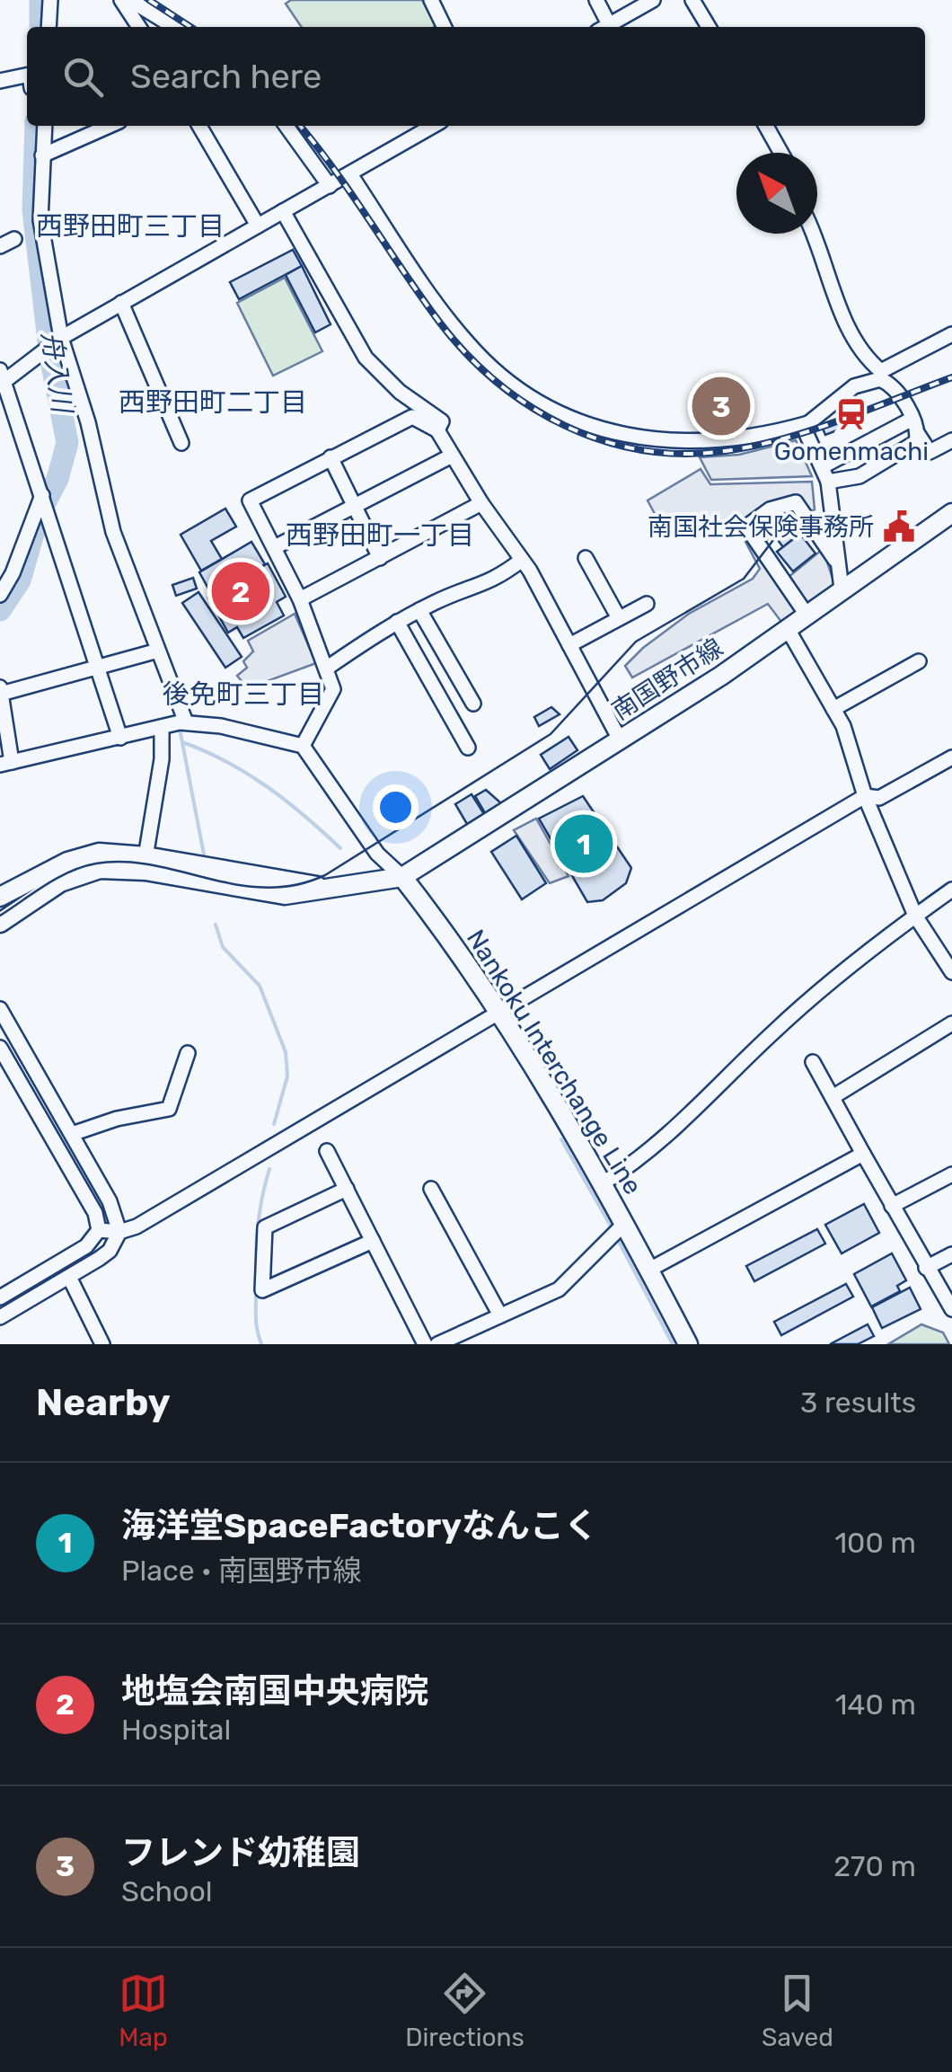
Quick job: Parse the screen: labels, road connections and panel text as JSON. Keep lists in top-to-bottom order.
{
  "streets": {
    "main road": ["南国野市線", "Nankoku Interchange Line"]
  },
  "crossings": [
    ["南国野市線", "Nankoku Interchange Line"]
  ],
  "districts": [
    "西野田町三丁目",
    "西野田町二丁目",
    "西野田町一丁目",
    "後免町三丁目"
  ],
  "water": ["舟入川"],
  "places": {
    "station": ["Gomenmachi"],
    "public building": ["南国社会保険事務所"]
  },
  "north": "top left",
  "page": {
    "search": "Search here",
    "pins": ["3", "2", "1"],
    "heading": ["Nearby", "3 results"],
    "list": [
      {
        "mark": "1",
        "name": "海洋堂SpaceFactoryなんこく",
        "note": "Place · 南国野市線",
        "value": "100 m"
      },
      {
        "mark": "2",
        "name": "地塩会南国中央病院",
        "note": "Hospital",
        "value": "140 m"
      },
      {
        "mark": "3",
        "name": "フレンド幼稚園",
        "note": "School",
        "value": "270 m"
      }
    ],
    "nav": ["Map", "Directions", "Saved"]
  }
}
